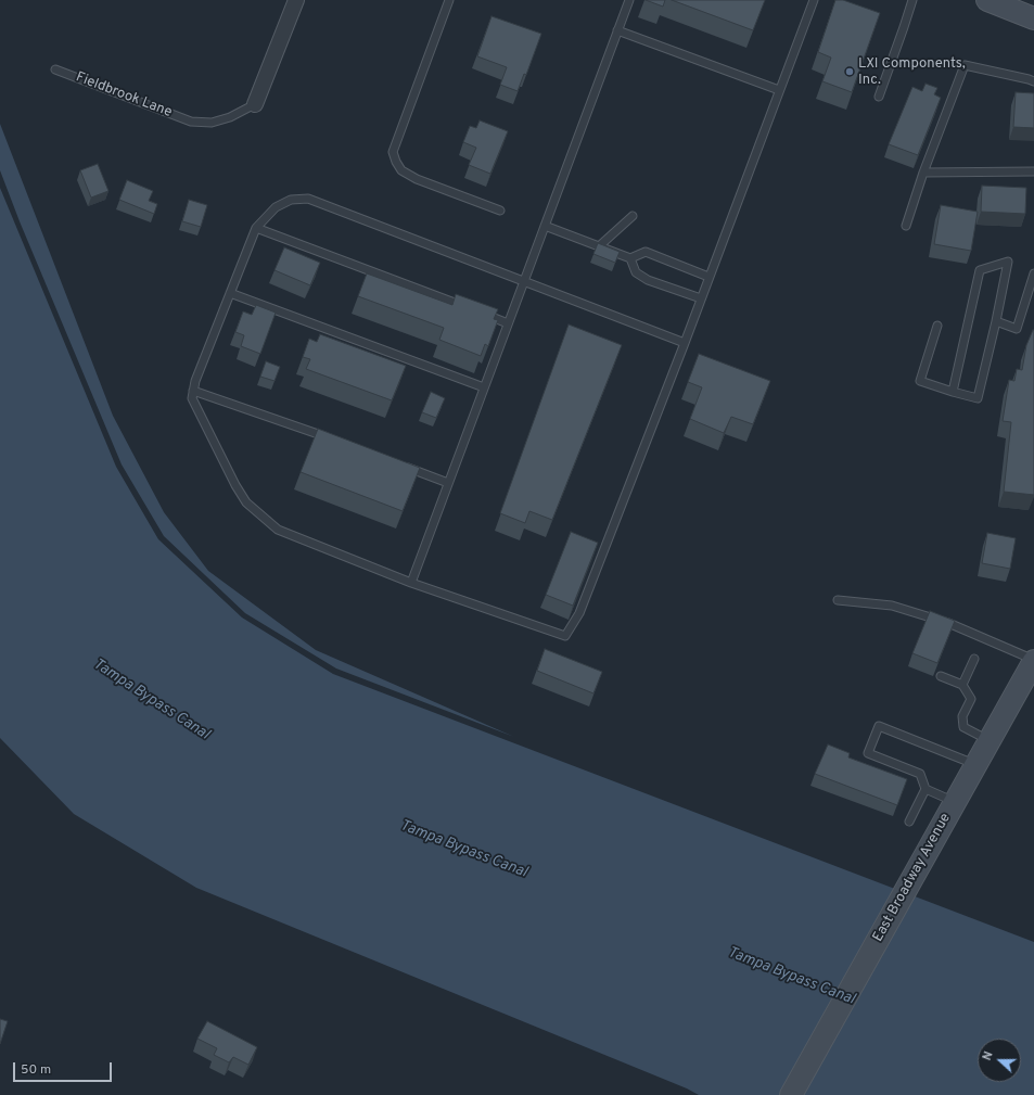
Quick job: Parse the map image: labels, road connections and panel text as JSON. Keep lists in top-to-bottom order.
{
  "streets": {
    "main road": ["East Broadway Avenue"],
    "lane": ["Fieldbrook Lane"]
  },
  "water": ["Tampa Bypass Canal"],
  "places": ["LXI Components, Inc."],
  "scale_bar": "50 m",
  "north": "left"
}
